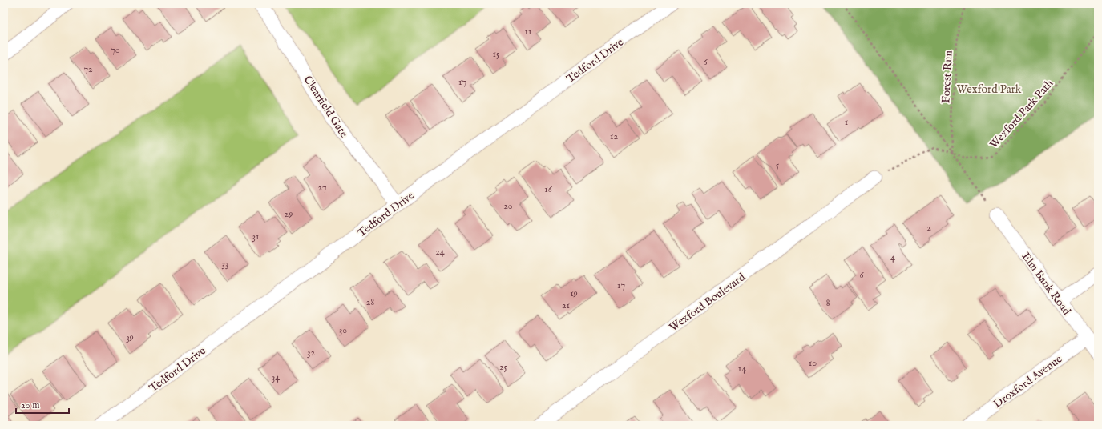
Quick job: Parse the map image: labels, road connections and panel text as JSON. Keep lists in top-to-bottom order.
{
  "streets": {
    "street": [
      "Tedford Drive",
      "Clearfield Gate",
      "Elm Bank Road",
      "Wexford Boulevard",
      "Droxford Avenue"
    ],
    "path": ["Forest Run", "Wexford Park Path"]
  },
  "crossings": [
    ["Tedford Drive", "Clearfield Gate"],
    ["Forest Run", "Wexford Park Path"],
    ["Wexford Park Path", "Wexford Boulevard"],
    ["Elm Bank Road", "Droxford Avenue"]
  ],
  "parks": ["Wexford Park"],
  "house_numbers": [
    "11",
    "70",
    "15",
    "6",
    "72",
    "17",
    "1",
    "12",
    "5",
    "27",
    "16",
    "20",
    "29",
    "2",
    "31",
    "24",
    "4",
    "33",
    "6",
    "17",
    "19",
    "28",
    "8",
    "21",
    "30",
    "39",
    "32",
    "10",
    "25",
    "14",
    "34"
  ],
  "scale_bar": "20 m"
}
